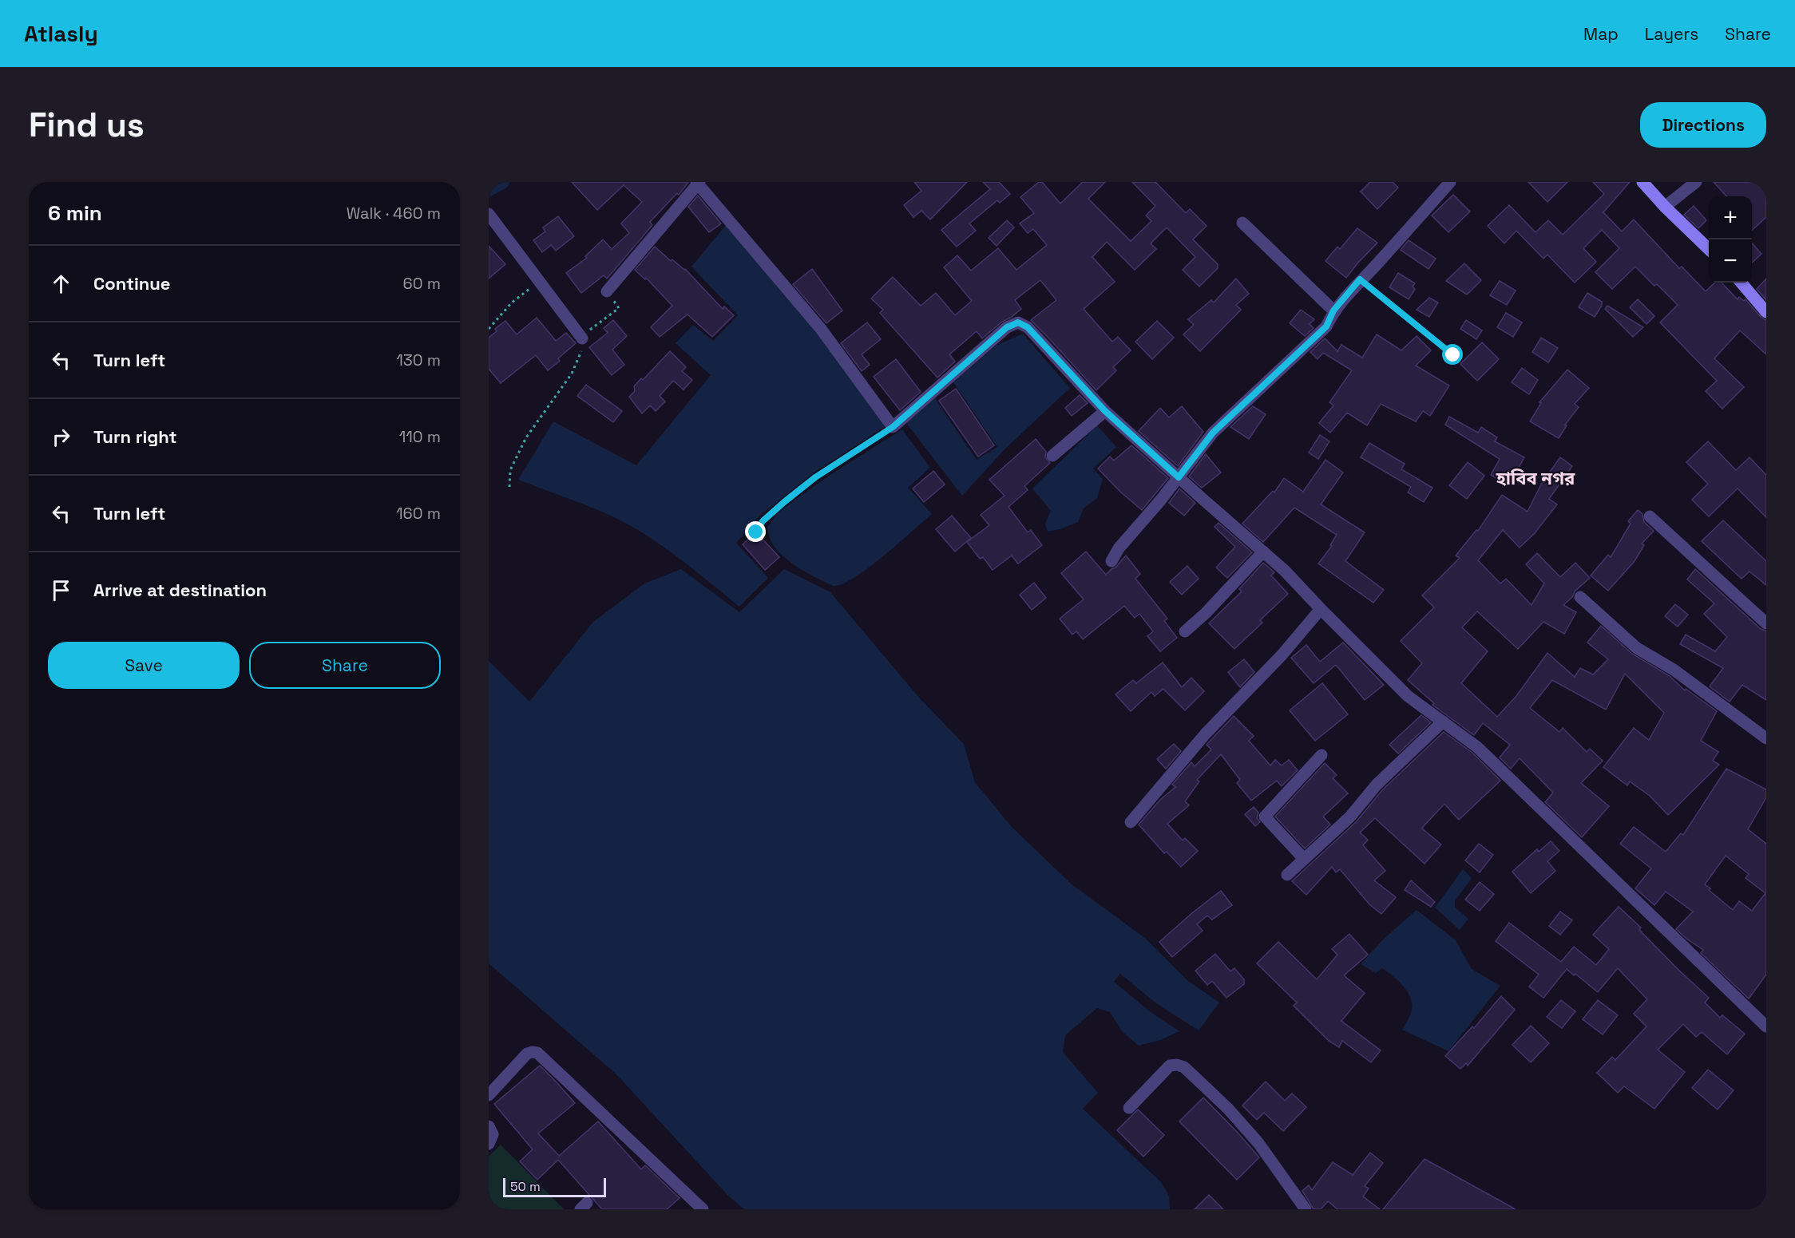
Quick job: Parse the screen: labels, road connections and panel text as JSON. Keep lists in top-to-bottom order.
{
  "districts": ["হাবিব নগর"],
  "scale_bar": "50 m",
  "page": {
    "header": "Atlasly",
    "nav": ["Map", "Layers", "Share"],
    "buttons": [
      "Directions",
      ["Save", "Share"]
    ],
    "title": "Find us",
    "heading": ["6 min", "Walk · 460 m"],
    "map_buttons": ["+", "−"],
    "list": [
      ["Continue", "60 m"],
      ["Turn left", "130 m"],
      ["Turn right", "110 m"],
      ["Turn left", "160 m"],
      "Arrive at destination"
    ],
    "scale": "50 m"
  }
}
